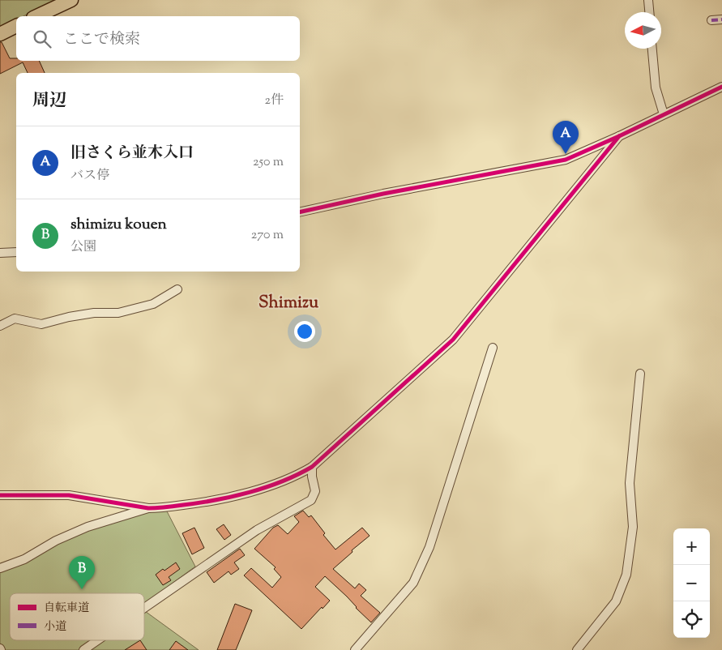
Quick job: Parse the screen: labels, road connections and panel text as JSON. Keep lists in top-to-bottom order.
{
  "districts": ["Shimizu"],
  "legend": ["自転車道", "小道"],
  "north": "left",
  "page": {
    "search": "ここで検索",
    "heading": ["周辺", "2件"],
    "pins": ["A", "B"],
    "list": [
      {
        "mark": "A",
        "name": "旧さくら並木入口",
        "note": "バス停",
        "value": "250 m"
      },
      {
        "mark": "B",
        "name": "shimizu kouen",
        "note": "公園",
        "value": "270 m"
      }
    ],
    "map_buttons": ["+", "−"]
  }
}
